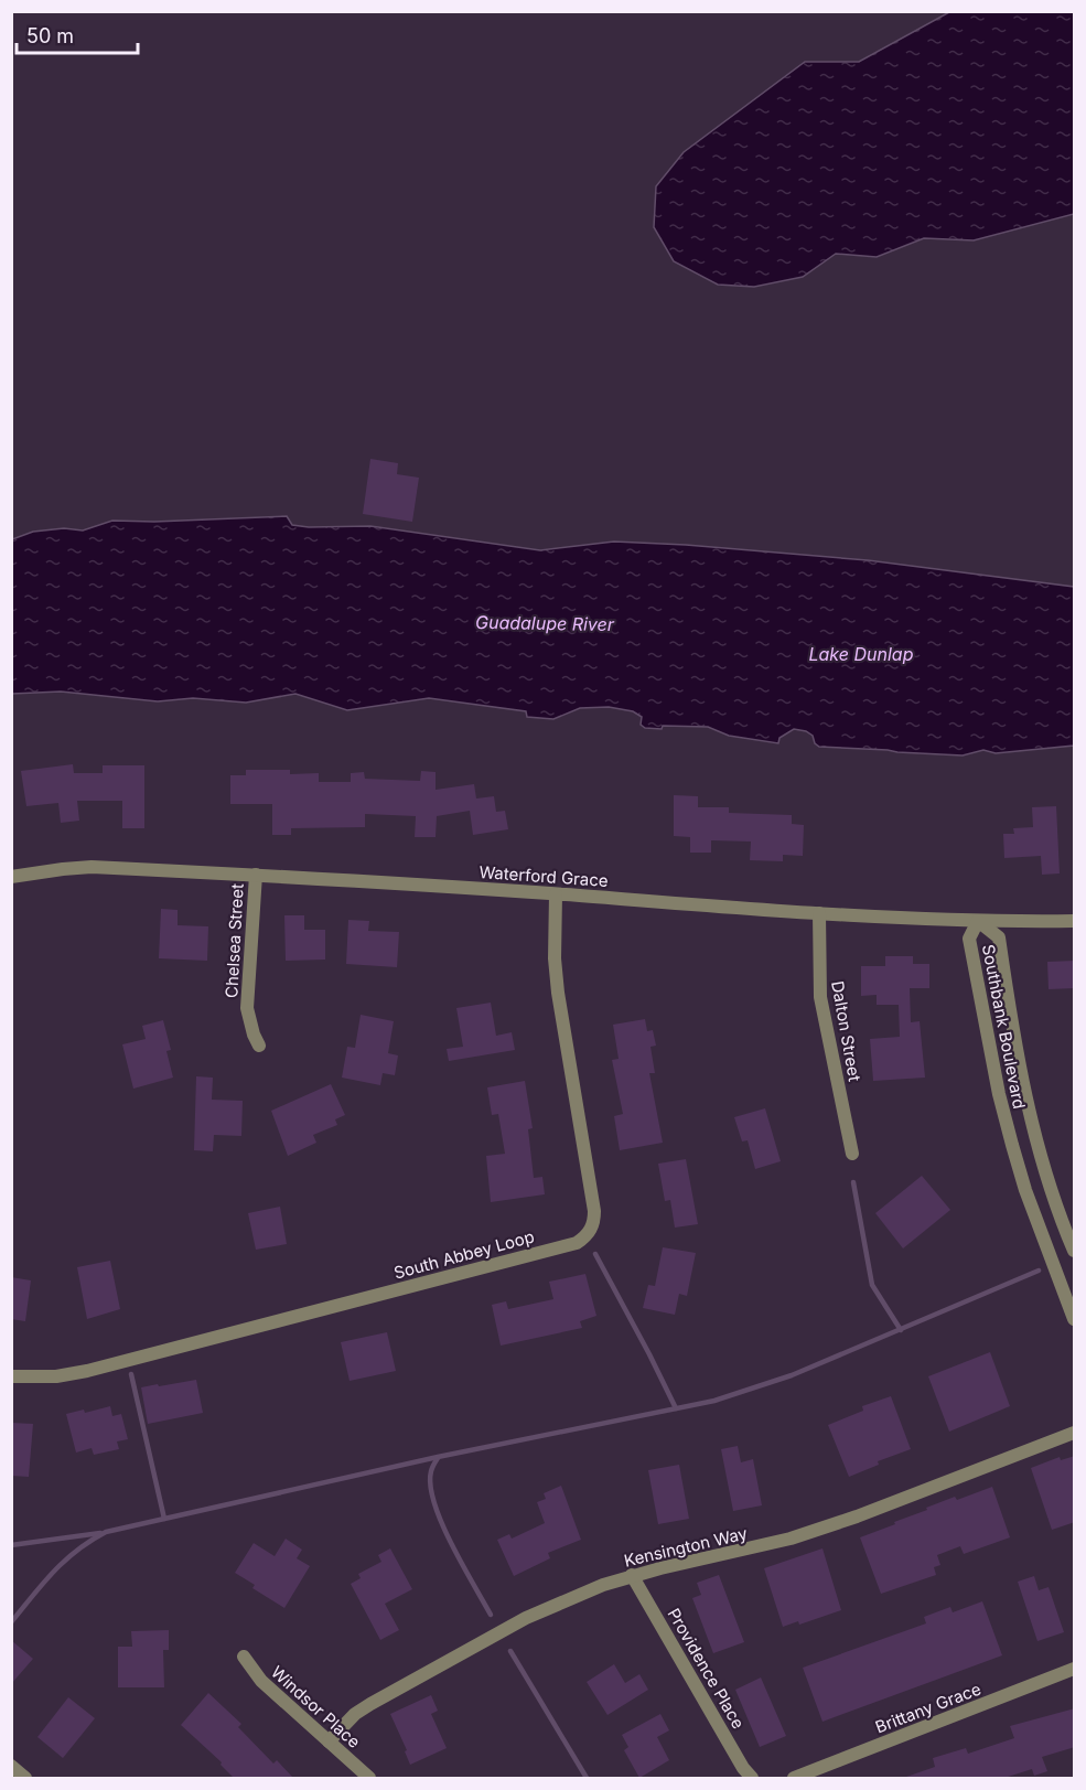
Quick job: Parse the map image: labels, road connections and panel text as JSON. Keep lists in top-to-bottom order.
{
  "streets": {
    "street": [
      "Waterford Grace",
      "Chelsea Street",
      "Southbank Boulevard",
      "Dalton Street",
      "South Abbey Loop",
      "Kensington Way",
      "Providence Place",
      "Windsor Place",
      "Brittany Grace"
    ]
  },
  "crossings": [
    ["Waterford Grace", "Chelsea Street"],
    ["Waterford Grace", "Southbank Boulevard"],
    ["Waterford Grace", "Dalton Street"],
    ["Waterford Grace", "South Abbey Loop"],
    ["Kensington Way", "Providence Place"],
    ["Kensington Way", "Windsor Place"]
  ],
  "water": ["Guadalupe River", "Lake Dunlap"],
  "scale_bar": "50 m"
}
